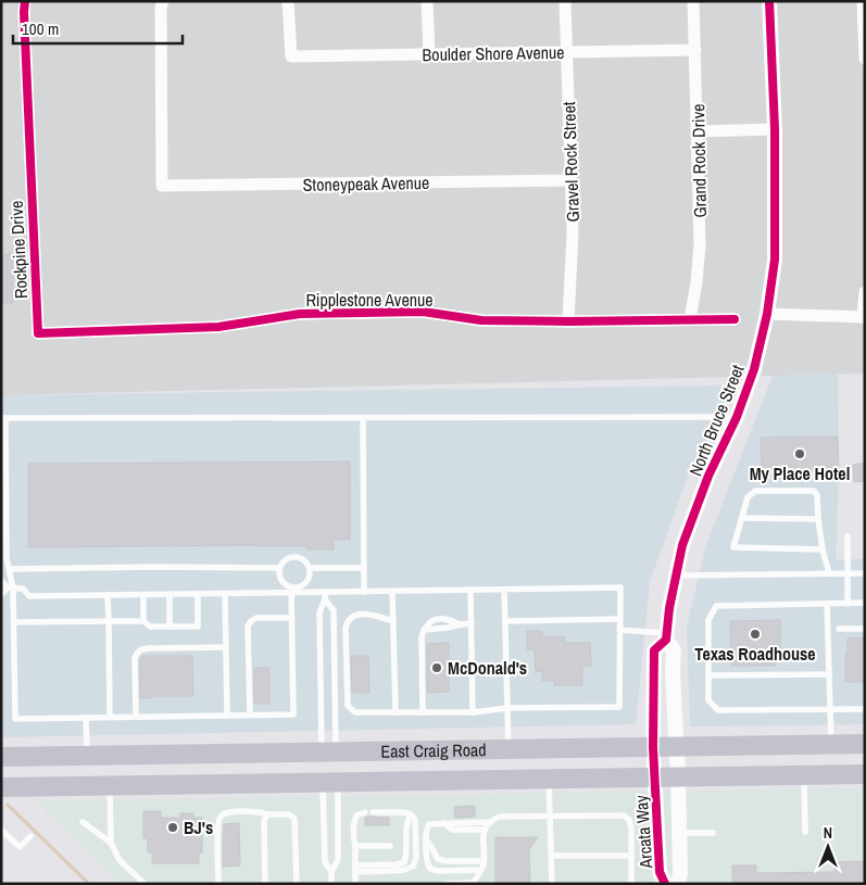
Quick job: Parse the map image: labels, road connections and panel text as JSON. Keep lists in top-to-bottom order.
{
  "streets": {
    "main road": ["East Craig Road"],
    "street": [
      "Boulder Shore Avenue",
      "Grand Rock Drive",
      "Gravel Rock Street",
      "Stoneypeak Avenue",
      "Rockpine Drive",
      "Ripplestone Avenue",
      "North Bruce Street",
      "Arcata Way"
    ]
  },
  "crossings": [
    ["Boulder Shore Avenue", "Grand Rock Drive"],
    ["Boulder Shore Avenue", "Gravel Rock Street"],
    ["Grand Rock Drive", "Ripplestone Avenue"],
    ["Gravel Rock Street", "Stoneypeak Avenue"],
    ["Gravel Rock Street", "Ripplestone Avenue"],
    ["Rockpine Drive", "Ripplestone Avenue"],
    ["North Bruce Street", "East Craig Road"],
    ["North Bruce Street", "Arcata Way"],
    ["East Craig Road", "Arcata Way"]
  ],
  "places": [
    "My Place Hotel",
    "Texas Roadhouse",
    "McDonald's",
    "BJ's"
  ],
  "scale_bar": "100 m",
  "north": "top"
}
